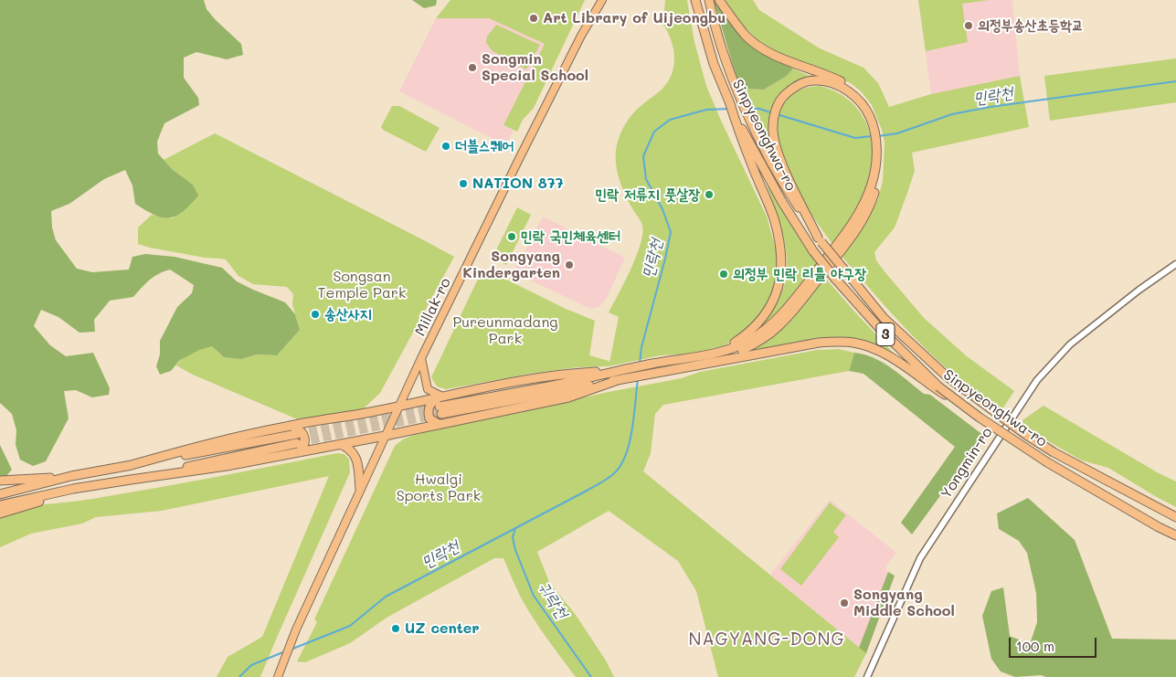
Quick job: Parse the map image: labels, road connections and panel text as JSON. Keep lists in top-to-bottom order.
{
  "streets": {
    "highway": ["Sinpyeonghwa-ro", "3"],
    "main road": ["Millak-ro"],
    "street": ["Yongmin-ro"]
  },
  "districts": ["NAGYANG-DONG"],
  "water": ["민락천", "귀락천"],
  "parks": ["Songsan Temple Park", "Pureunmadang Park", "Hwalgi Sports Park"],
  "places": [
    "Art Library of Uijeongbu",
    "의정부송산초등학교",
    "Songmin Special School",
    "더블스퀘어",
    "NATION 877",
    "민락 저류지 풋살장",
    "민락 국민체육센터",
    "Songyang Kindergarten",
    "의정부 민락 리틀 야구장",
    "송산사지",
    "Songyang Middle School",
    "UZ center"
  ],
  "scale_bar": "100 m"
}
